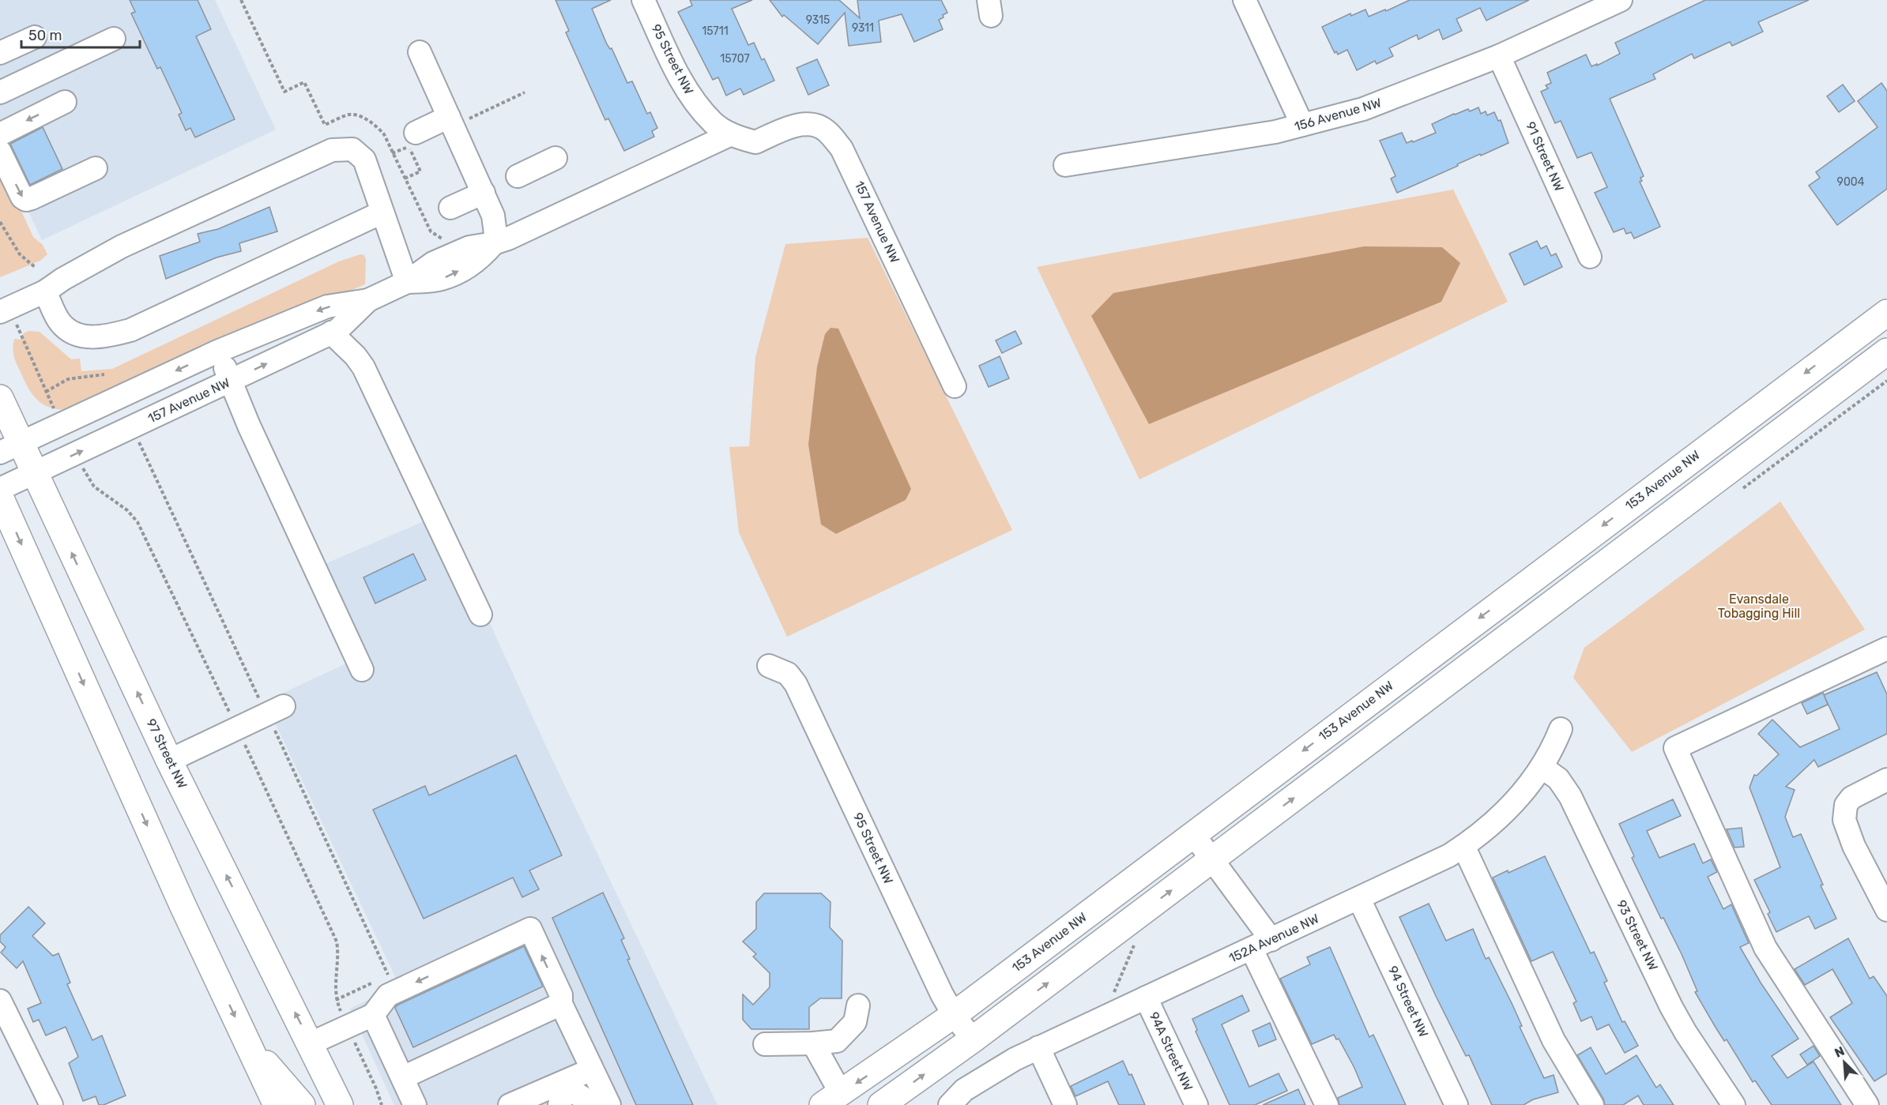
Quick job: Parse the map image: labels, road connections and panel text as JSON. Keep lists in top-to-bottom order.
{
  "streets": {
    "main road": ["153 Avenue NW", "97 Street NW"],
    "street": [
      "95 Street NW",
      "156 Avenue NW",
      "91 Street NW",
      "157 Avenue NW",
      "93 Street NW",
      "152A Avenue NW",
      "94 Street NW",
      "94A Street NW"
    ]
  },
  "crossings": [
    ["95 Street NW", "157 Avenue NW"],
    ["95 Street NW", "153 Avenue NW"],
    ["156 Avenue NW", "91 Street NW"],
    ["157 Avenue NW", "97 Street NW"],
    ["93 Street NW", "152A Avenue NW"],
    ["152A Avenue NW", "94 Street NW"],
    ["152A Avenue NW", "94A Street NW"]
  ],
  "parks": ["Evansdale Tobagging Hill"],
  "house_numbers": [
    "9315",
    "9311",
    "15711",
    "15707",
    "9004"
  ],
  "scale_bar": "50 m",
  "north": "top left"
}
